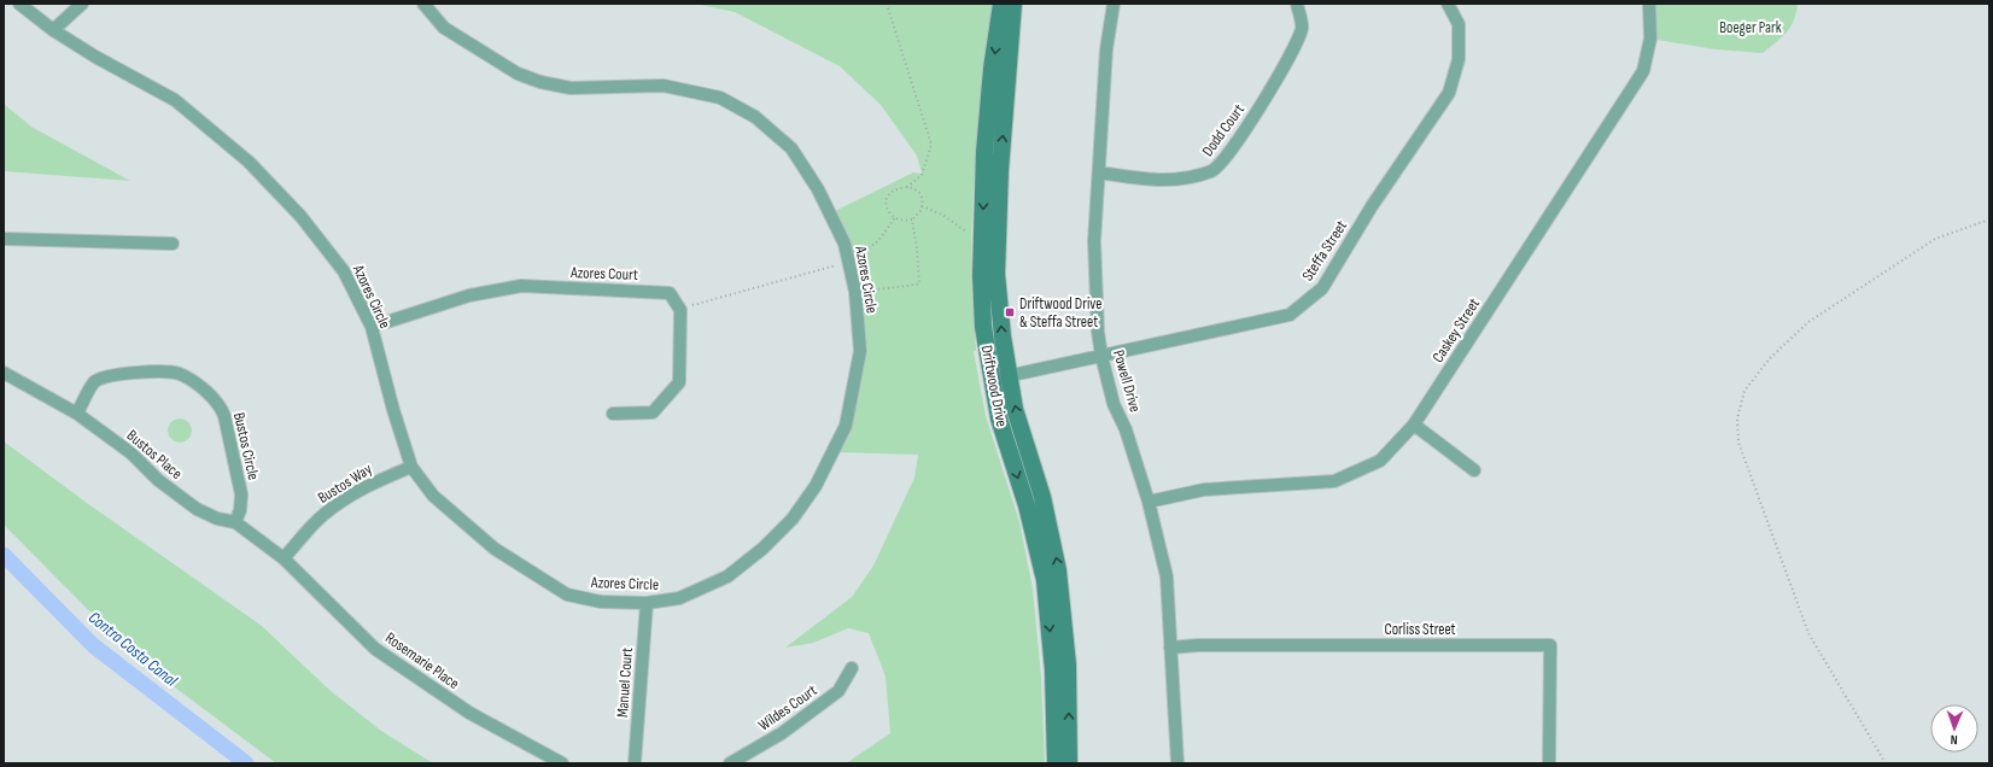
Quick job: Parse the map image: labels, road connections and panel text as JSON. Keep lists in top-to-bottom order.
{
  "streets": {
    "street": [
      "Dodd Court",
      "Steffa Street",
      "Azores Court",
      "Azores Circle",
      "Caskey Street",
      "Powell Drive",
      "Driftwood Drive",
      "Bustos Circle",
      "Bustos Place",
      "Bustos Way",
      "Corliss Street",
      "Rosemarie Place",
      "Manuel Court",
      "Wildes Court"
    ]
  },
  "crossings": [
    ["Dodd Court", "Powell Drive"],
    ["Steffa Street", "Powell Drive"],
    ["Steffa Street", "Driftwood Drive"],
    ["Azores Court", "Azores Circle"],
    ["Azores Circle", "Bustos Way"],
    ["Azores Circle", "Manuel Court"],
    ["Caskey Street", "Powell Drive"],
    ["Powell Drive", "Corliss Street"],
    ["Bustos Circle", "Bustos Place"],
    ["Bustos Place", "Bustos Way"],
    ["Bustos Place", "Rosemarie Place"],
    ["Bustos Way", "Rosemarie Place"]
  ],
  "water": ["Contra Costa Canal"],
  "parks": ["Boeger Park"],
  "places": {
    "transit": ["Driftwood Drive & Steffa Street"]
  },
  "north": "bottom"
}
